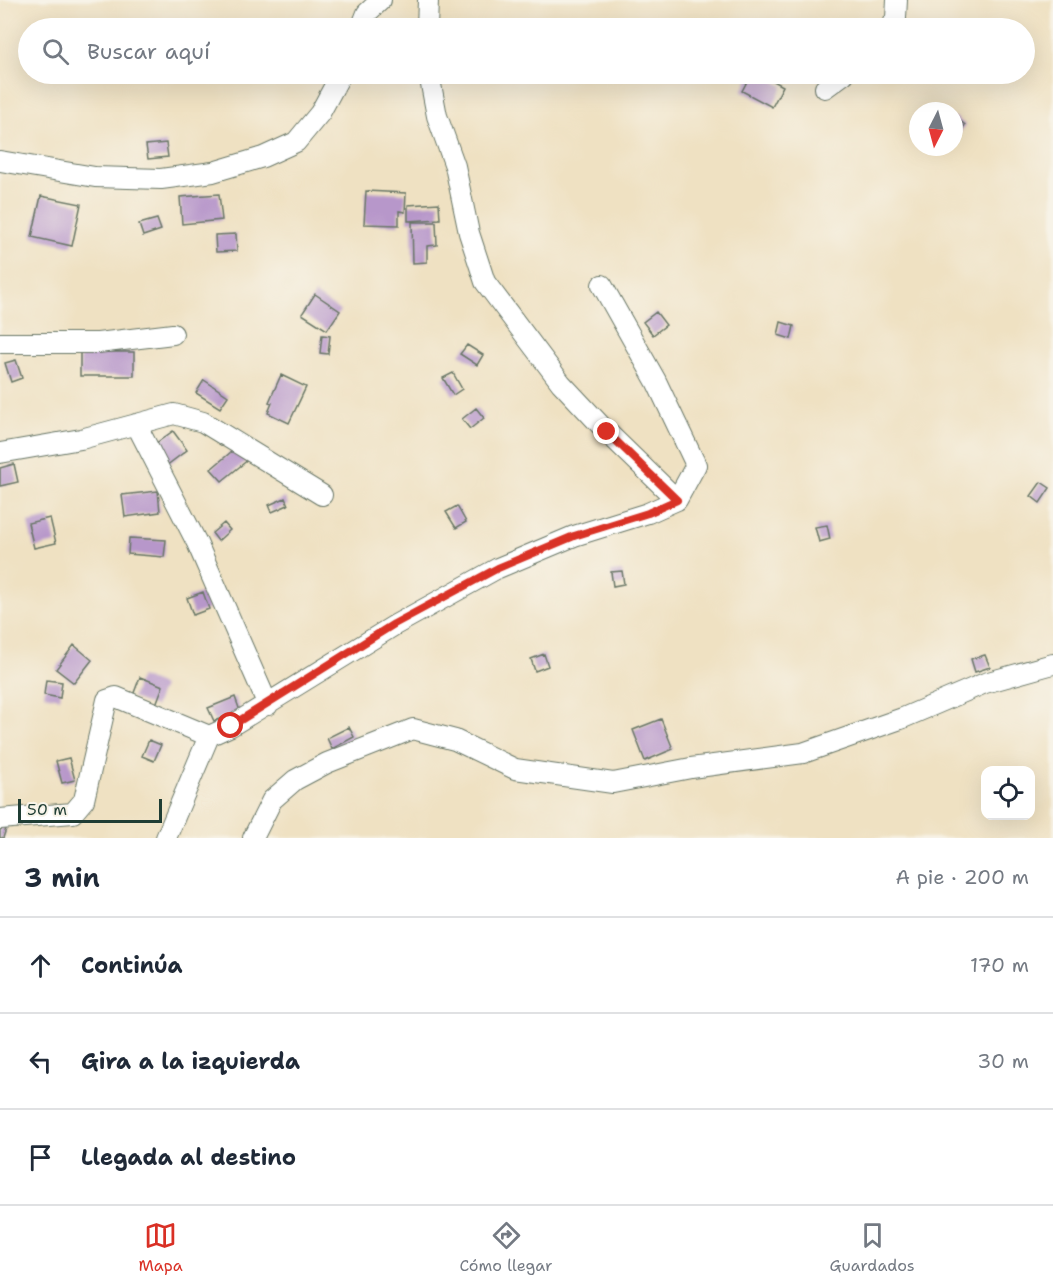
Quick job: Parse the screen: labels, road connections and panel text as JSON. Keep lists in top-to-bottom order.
{
  "scale_bar": "50 m",
  "north": "bottom",
  "page": {
    "search": "Buscar aquí",
    "scale": "50 m",
    "heading": ["3 min", "A pie · 200 m"],
    "list": [
      ["Continúa", "170 m"],
      ["Gira a la izquierda", "30 m"],
      "Llegada al destino"
    ],
    "nav": ["Mapa", "Cómo llegar", "Guardados"]
  }
}
